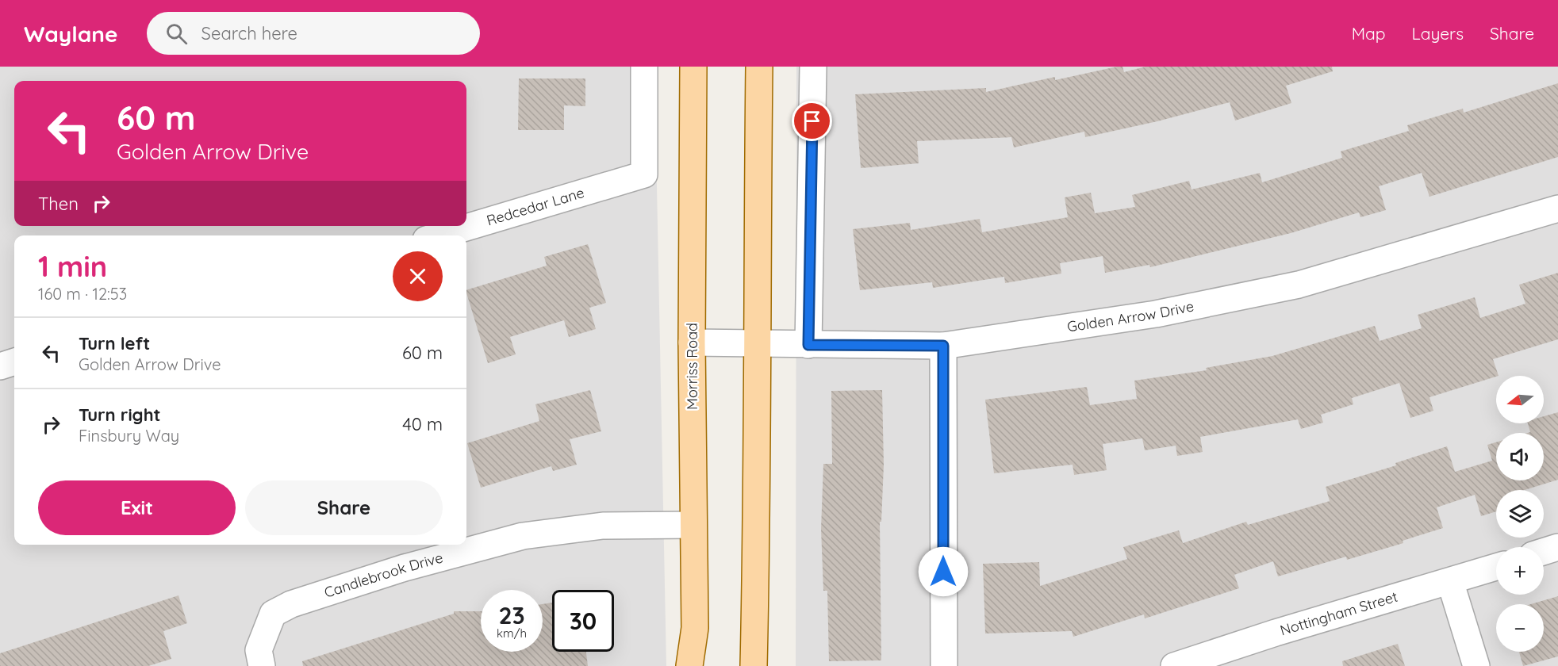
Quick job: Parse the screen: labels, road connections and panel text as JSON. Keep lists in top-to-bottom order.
{
  "streets": {
    "main road": ["Morriss Road"],
    "street": [
      "Redcedar Lane",
      "Golden Arrow Drive",
      "Candlebrook Drive",
      "Nottingham Street"
    ]
  },
  "crossings": [
    ["Golden Arrow Drive", "Morriss Road"],
    ["Morriss Road", "Candlebrook Drive"]
  ],
  "north": "left",
  "page": {
    "header": "Waylane",
    "search": "Search here",
    "nav": ["Map", "Layers", "Share"],
    "turn": ["60 m", "Golden Arrow Drive"],
    "then": "Then",
    "heading": ["1 min", "160 m · 12:53"],
    "list": [
      {
        "name": "Turn left",
        "note": "Golden Arrow Drive",
        "value": "60 m"
      },
      {
        "name": "Turn right",
        "note": "Finsbury Way",
        "value": "40 m"
      }
    ],
    "map_buttons": ["+", "−"],
    "buttons": ["Exit", "Share"],
    "speed": "23 km/h",
    "limit": "30"
  }
}
